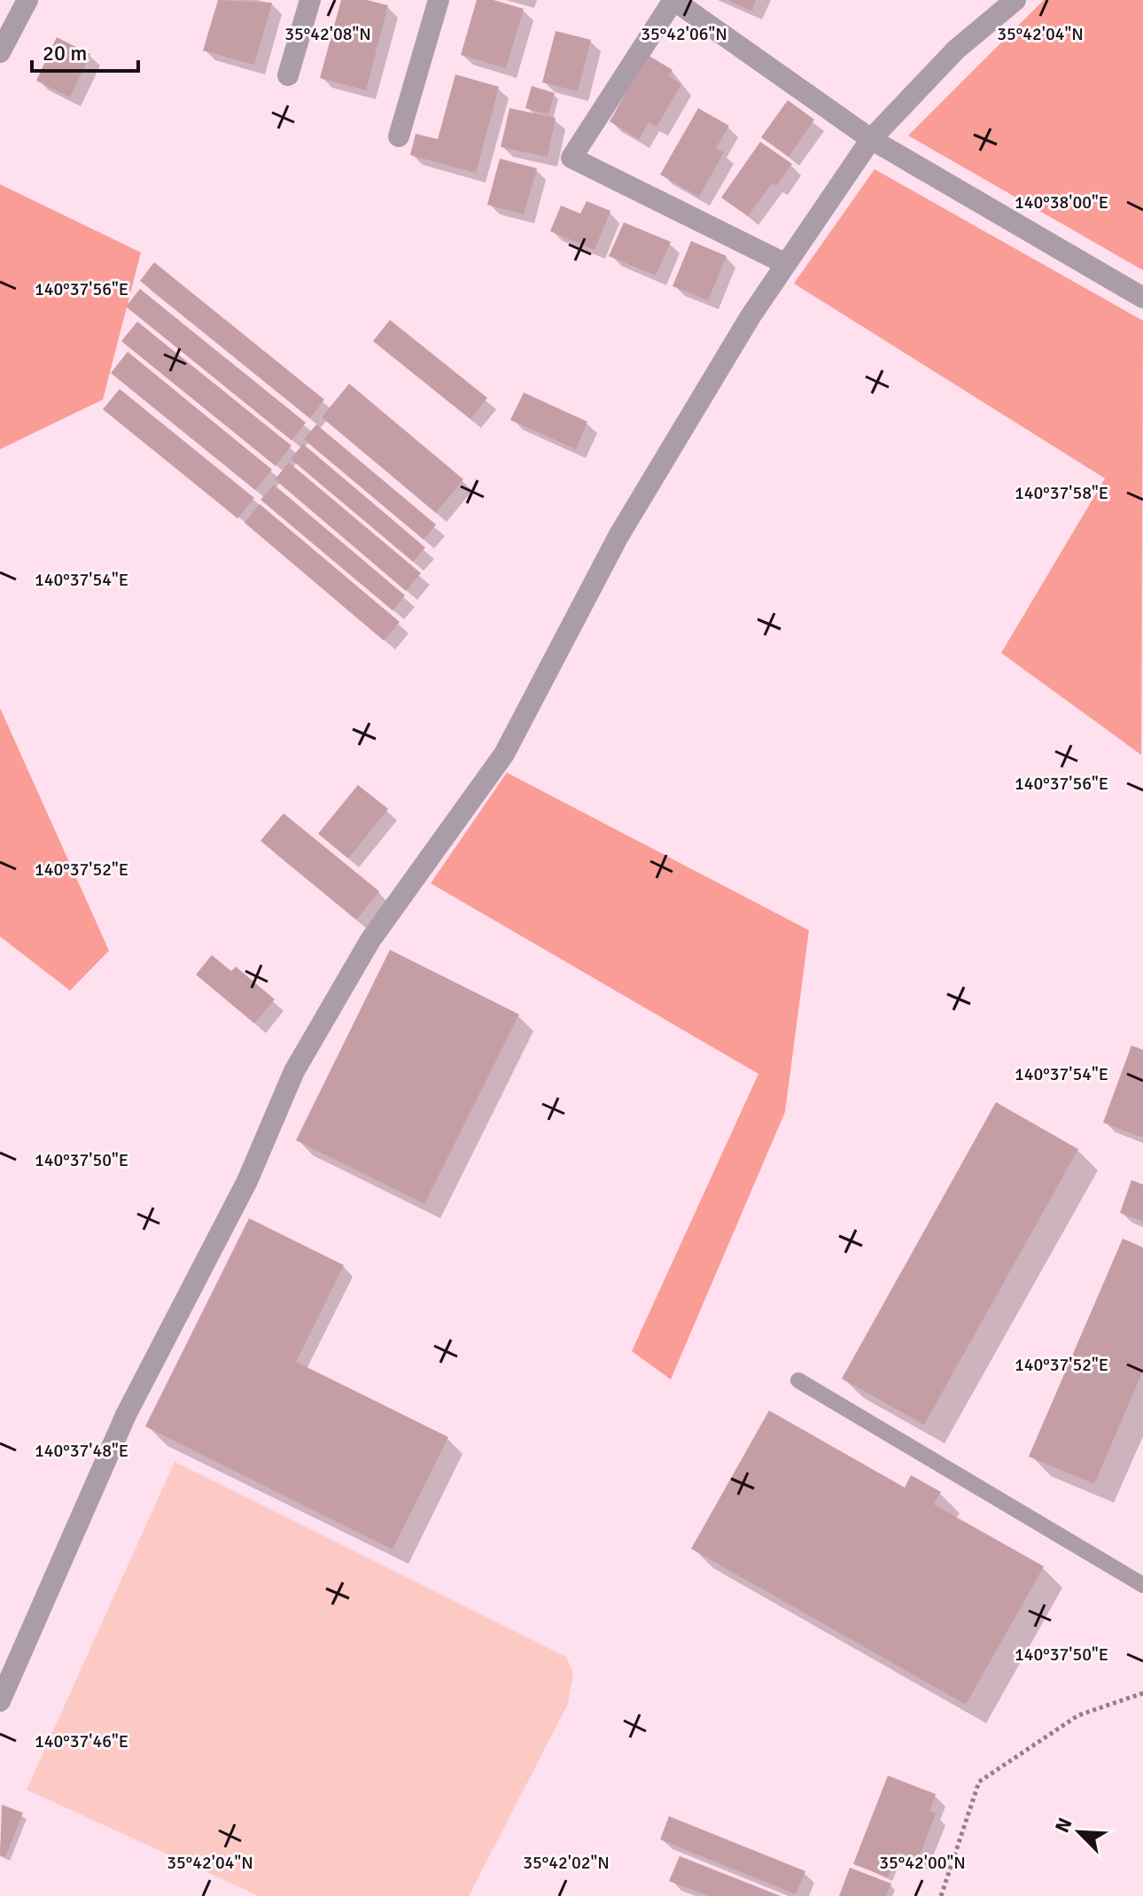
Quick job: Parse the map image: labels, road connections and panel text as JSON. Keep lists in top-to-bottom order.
{
  "scale_bar": "20 m",
  "north": "top left",
  "coordinates": [
    "35°42'08\"N",
    "35°42'04\"N",
    "35°42'06\"N",
    "140°38'00\"E",
    "140°37'56\"E",
    "140°37'58\"E",
    "140°37'54\"E",
    "140°37'52\"E",
    "140°37'50\"E",
    "140°37'48\"E",
    "140°37'46\"E",
    "35°42'02\"N",
    "35°42'00\"N"
  ]
}
